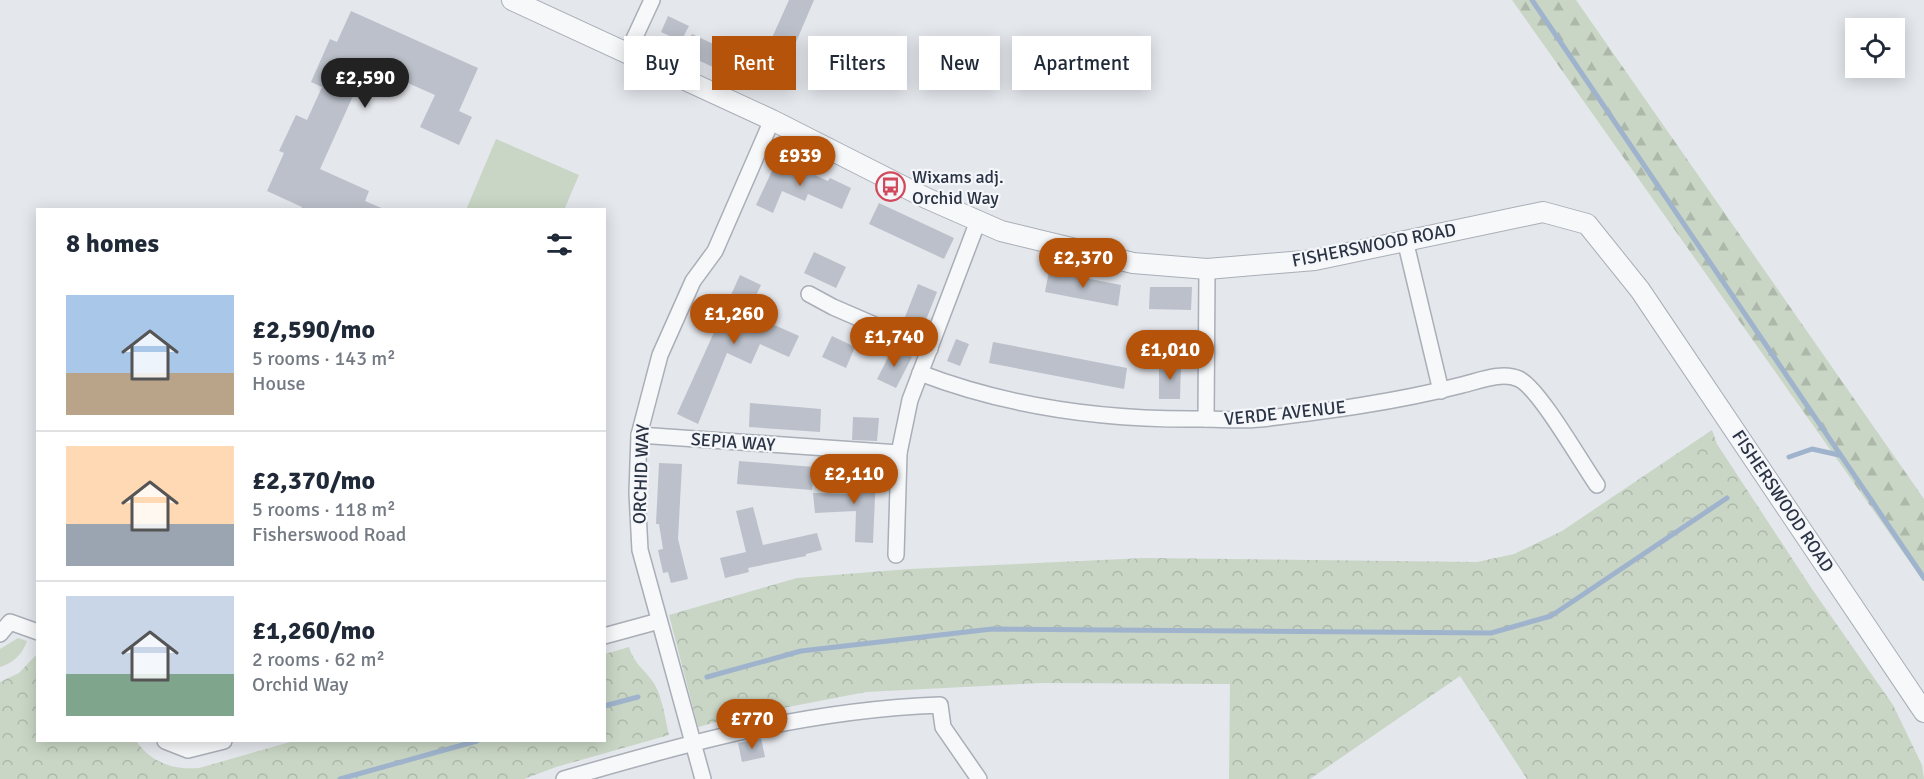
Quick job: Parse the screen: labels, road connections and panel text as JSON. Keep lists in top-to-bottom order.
{
  "streets": {
    "street": [
      "FISHERSWOOD ROAD",
      "VERDE AVENUE",
      "SEPIA WAY",
      "ORCHID WAY"
    ]
  },
  "crossings": [
    ["FISHERSWOOD ROAD", "ORCHID WAY"],
    ["SEPIA WAY", "ORCHID WAY"]
  ],
  "places": {
    "bus stop": ["Wixams adj. Orchid Way"]
  },
  "page": {
    "chip": [
      "Buy",
      "Rent",
      "Filters",
      "New",
      "Apartment"
    ],
    "price": [
      "£2,590",
      "£939",
      "£2,370",
      "£1,260",
      "£1,740",
      "£1,010",
      "£2,110",
      "£770"
    ],
    "heading": "8 homes",
    "list": [
      {
        "name": "£2,590/mo",
        "note": "5 rooms · 143 m² · House"
      },
      {
        "name": "£2,370/mo",
        "note": "5 rooms · 118 m² · Fisherswood Road"
      },
      {
        "name": "£1,260/mo",
        "note": "2 rooms · 62 m² · Orchid Way"
      }
    ]
  }
}
